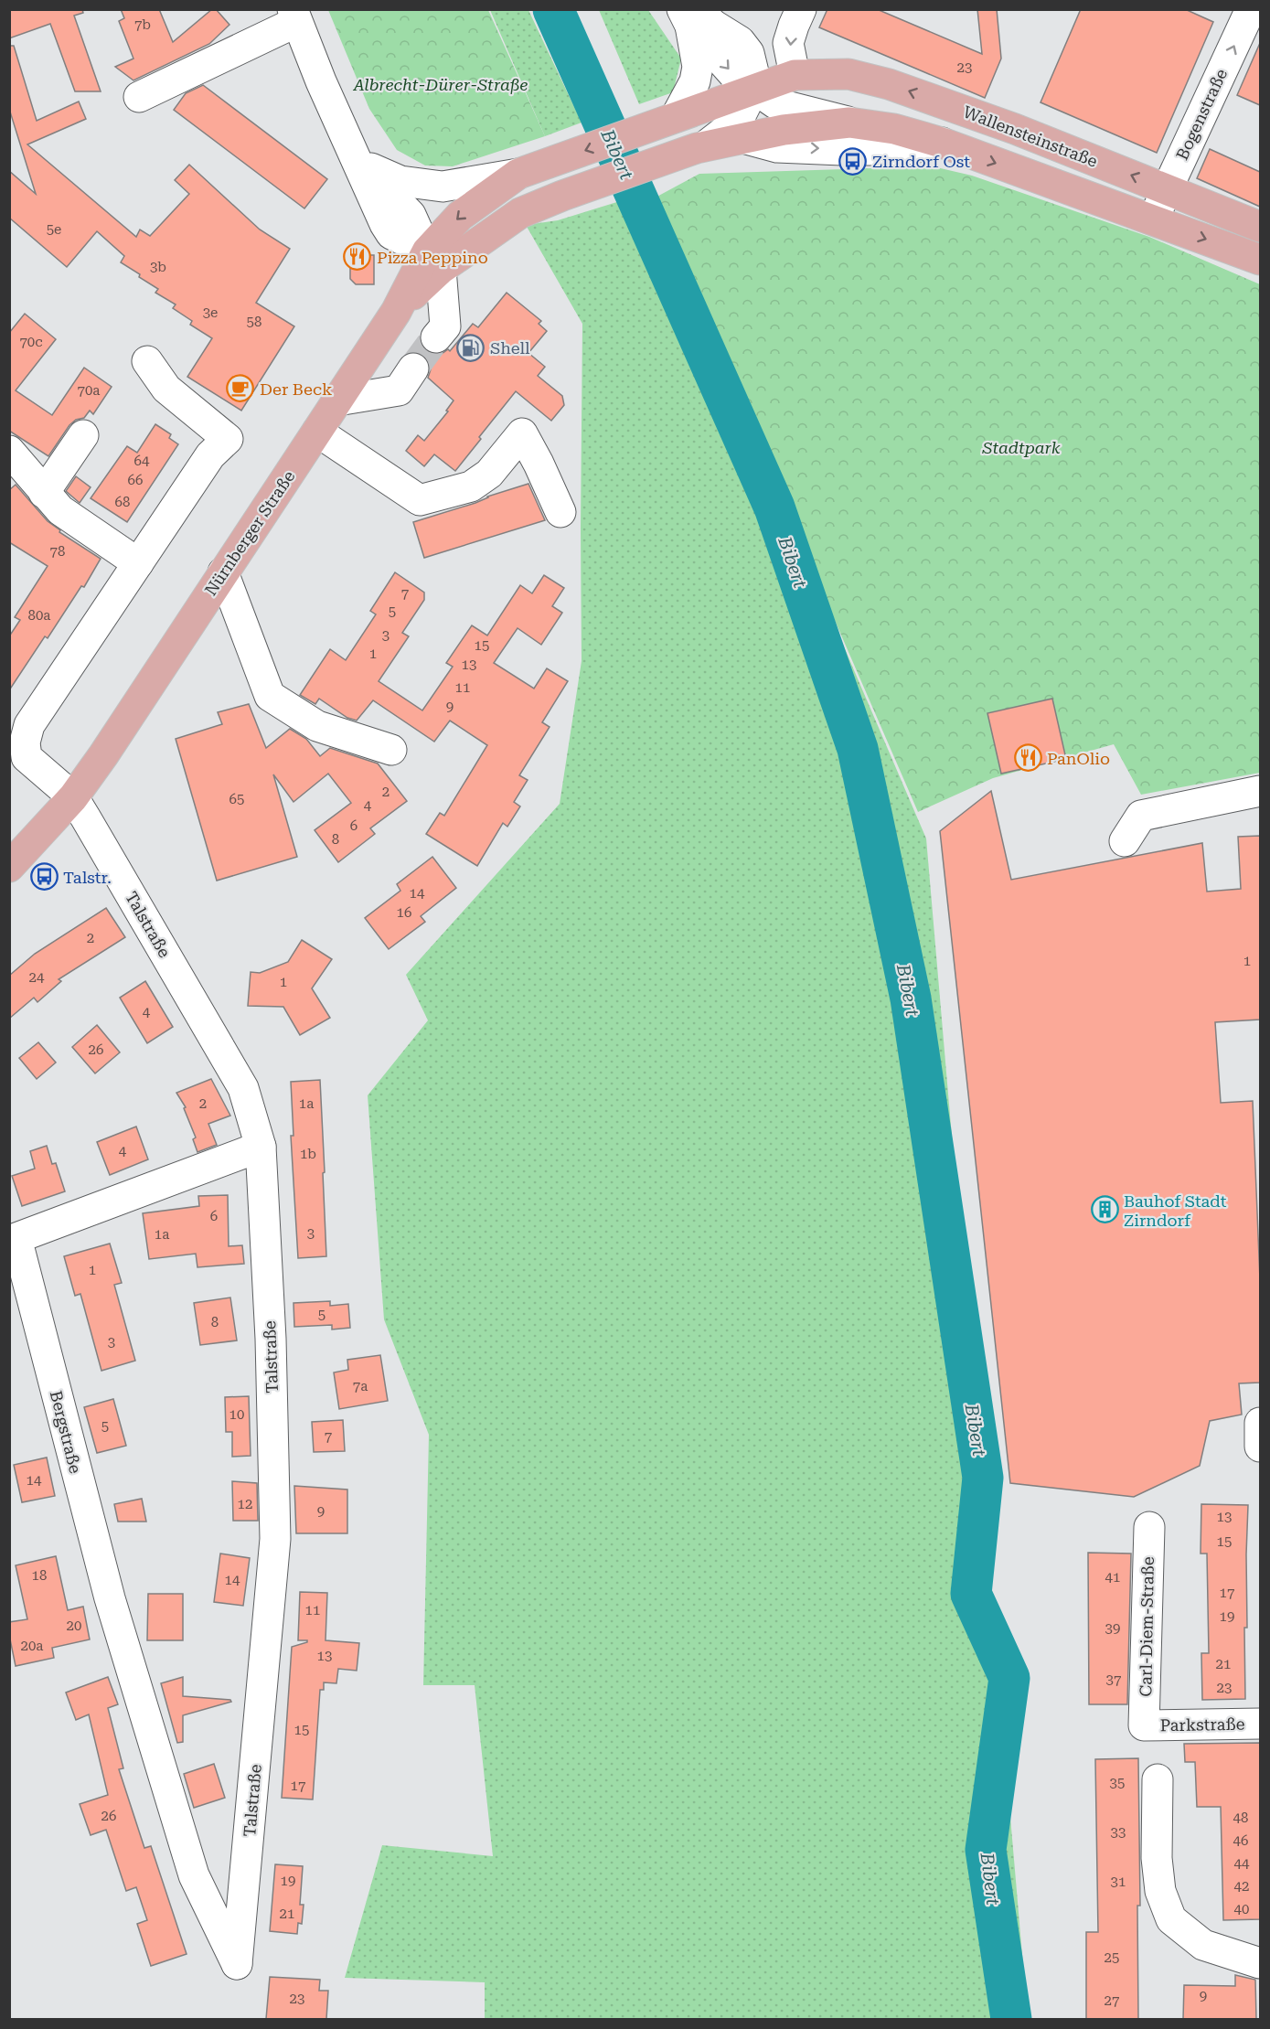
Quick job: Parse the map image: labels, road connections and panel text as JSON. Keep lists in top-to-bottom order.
{
  "streets": {
    "main road": ["Wallensteinstraße", "Nürnberger Straße"],
    "street": [
      "Bogenstraße",
      "Talstraße",
      "Bergstraße",
      "Carl-Diem-Straße",
      "Parkstraße"
    ]
  },
  "crossings": [
    ["Bogenstraße", "Wallensteinstraße"],
    ["Wallensteinstraße", "Nürnberger Straße"],
    ["Nürnberger Straße", "Talstraße"],
    ["Talstraße", "Bergstraße"],
    ["Carl-Diem-Straße", "Parkstraße"]
  ],
  "one_way": ["Bogenstraße"],
  "water": ["Bibert"],
  "parks": ["Albrecht-Dürer-Straße", "Stadtpark"],
  "places": {
    "bus stop": ["Zirndorf Ost", "Talstr."],
    "restaurant": ["Pizza Peppino", "PanOlio"],
    "fuel station": ["Shell"],
    "cafe": ["Der Beck"],
    "building": ["Bauhof Stadt Zirndorf"]
  },
  "house_numbers": [
    "7b",
    "23",
    "5e",
    "3b",
    "3e",
    "58",
    "70c",
    "70a",
    "64",
    "66",
    "68",
    "78",
    "7",
    "5",
    "80a",
    "3",
    "15",
    "1",
    "13",
    "11",
    "9",
    "2",
    "65",
    "4",
    "6",
    "8",
    "14",
    "16",
    "2",
    "1",
    "24",
    "1",
    "4",
    "26",
    "2",
    "1a",
    "4",
    "1b",
    "6",
    "3",
    "1a",
    "1",
    "5",
    "8",
    "3",
    "7a",
    "10",
    "5",
    "7",
    "14",
    "12",
    "9",
    "13",
    "15",
    "18",
    "41",
    "14",
    "17",
    "11",
    "19",
    "20",
    "39",
    "20a",
    "13",
    "21",
    "37",
    "23",
    "15",
    "35",
    "17",
    "26",
    "48",
    "33",
    "46",
    "44",
    "19",
    "31",
    "42",
    "40",
    "21",
    "25",
    "9",
    "23",
    "27"
  ]
}
